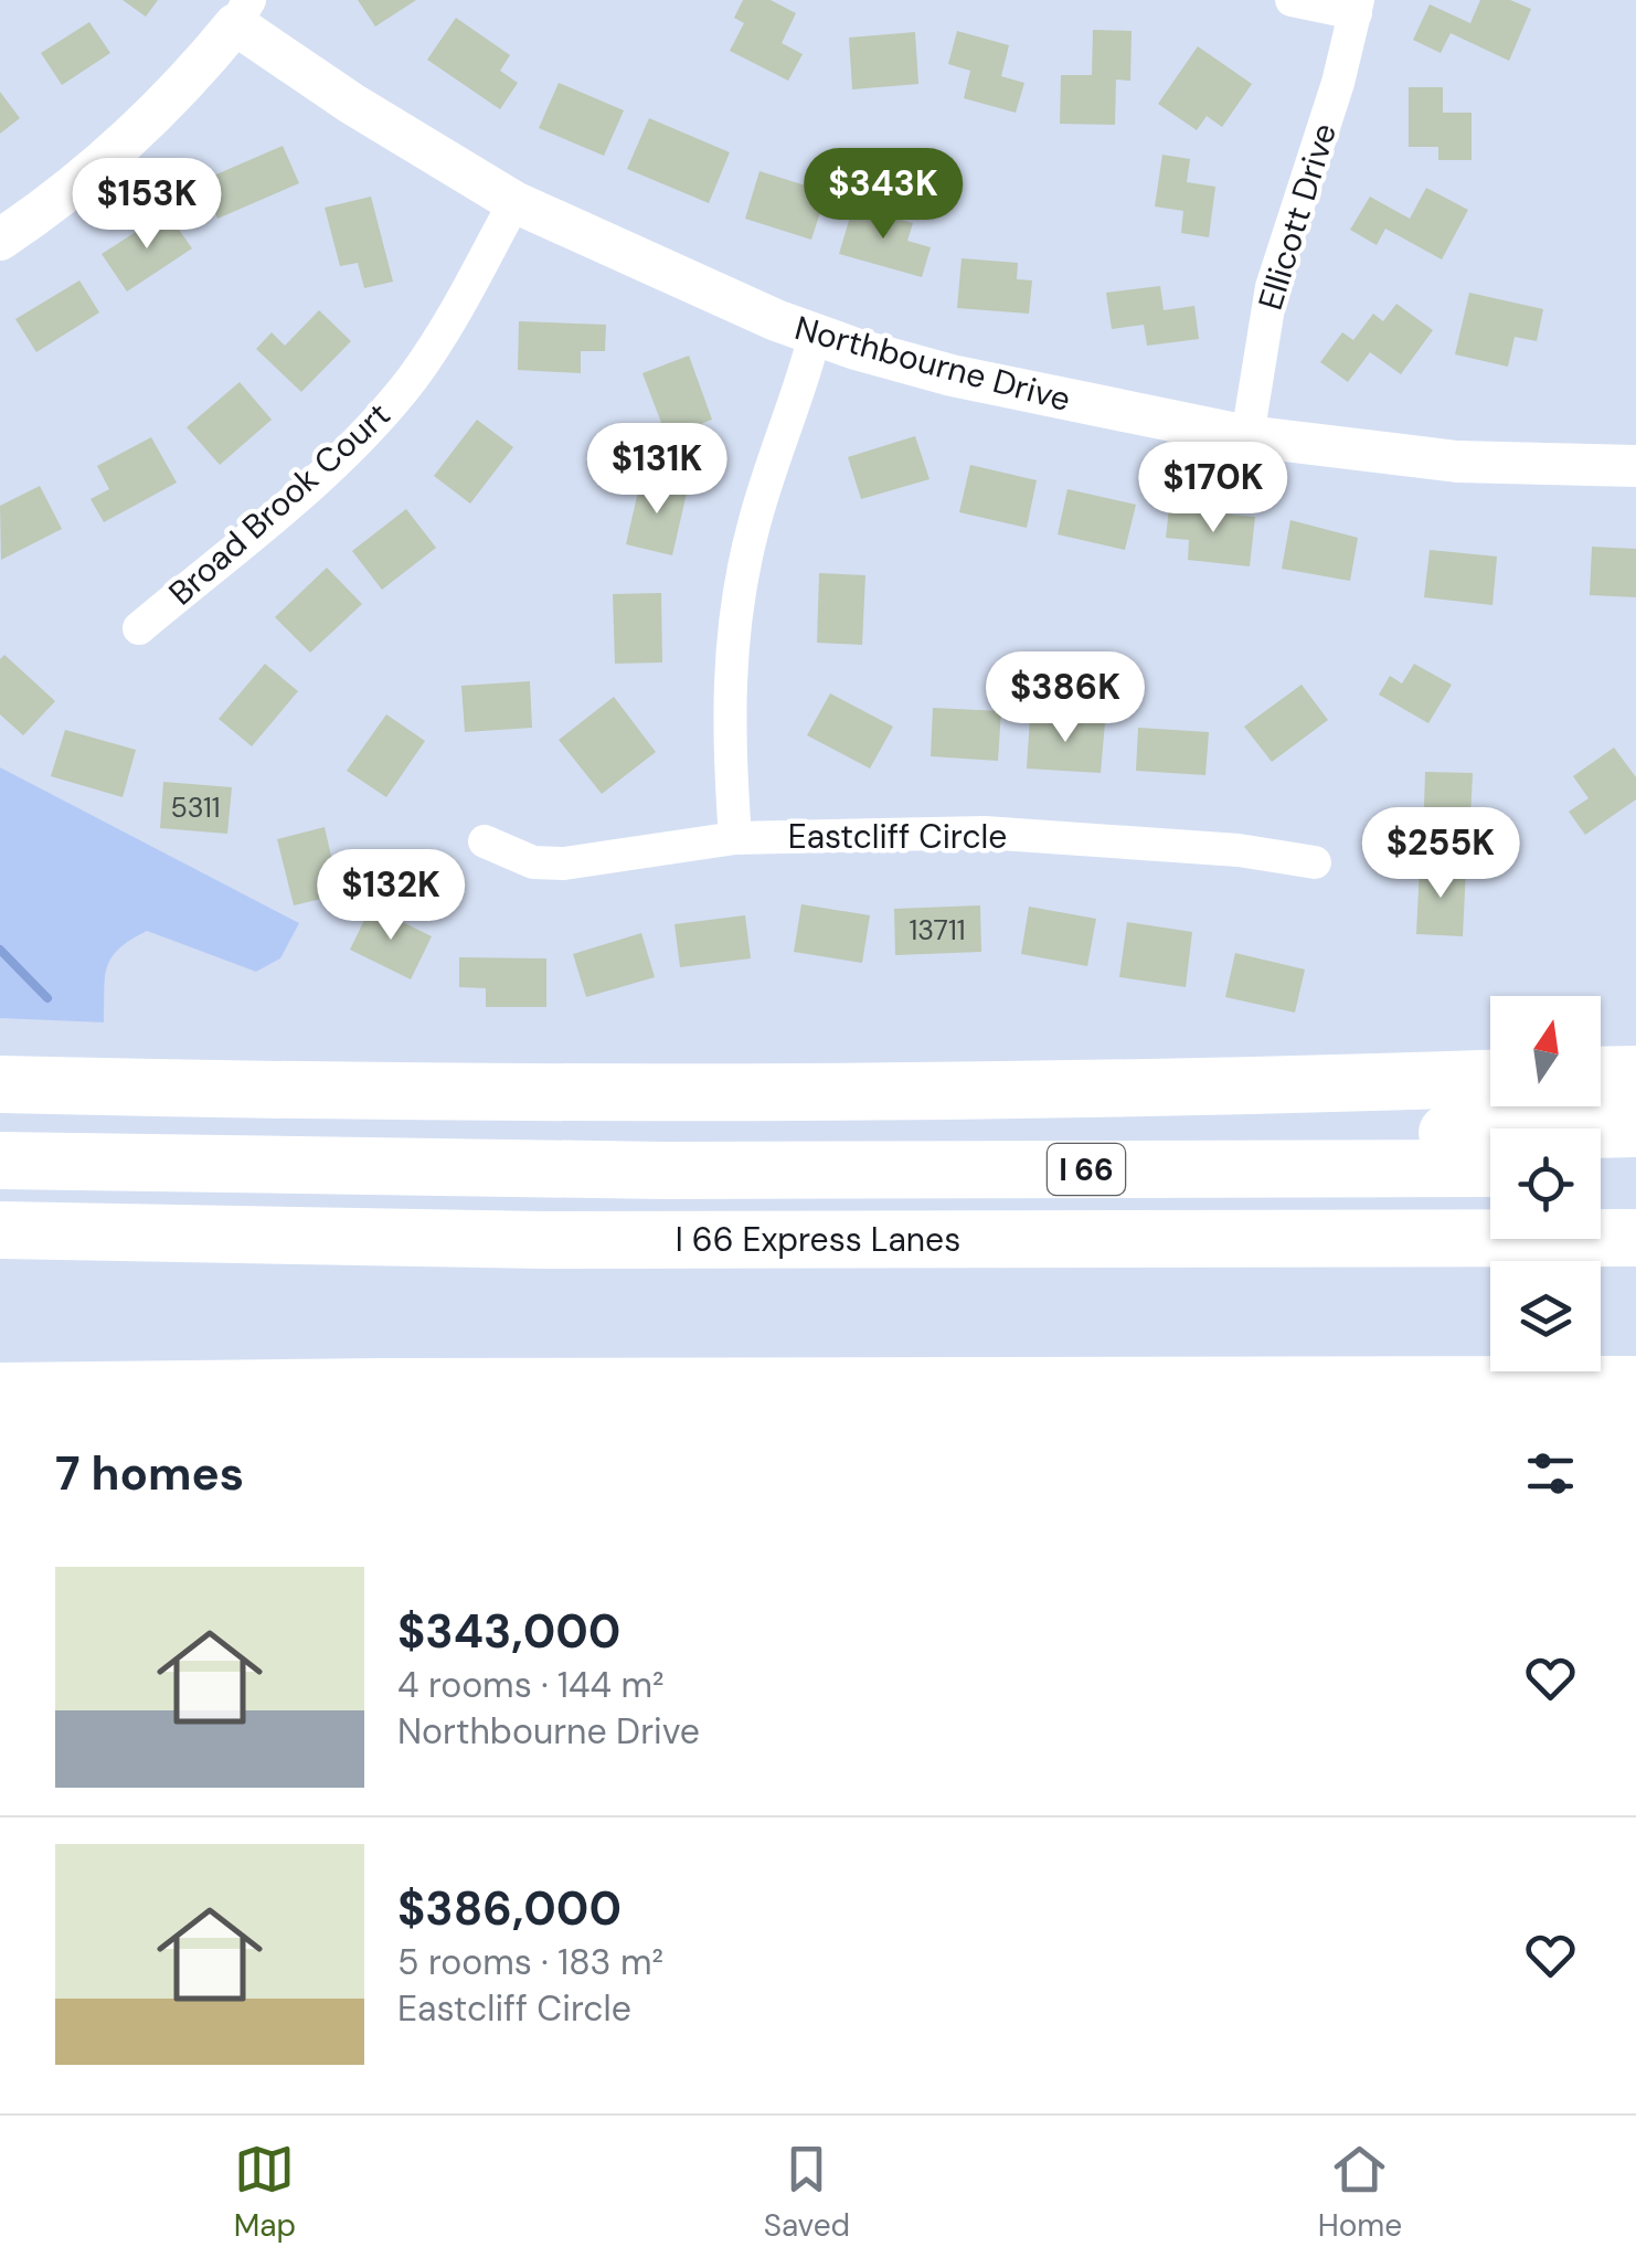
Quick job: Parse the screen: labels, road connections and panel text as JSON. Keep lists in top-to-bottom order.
{
  "streets": {
    "highway": ["I 66", "I 66 Express Lanes"],
    "street": [
      "Ellicott Drive",
      "Northbourne Drive",
      "Broad Brook Court",
      "Eastcliff Circle"
    ]
  },
  "crossings": [
    ["Ellicott Drive", "Northbourne Drive"],
    ["Northbourne Drive", "Broad Brook Court"]
  ],
  "house_numbers": ["5311", "13711"],
  "north": "top",
  "page": {
    "price": [
      "$343K",
      "$153K",
      "$131K",
      "$170K",
      "$386K",
      "$255K",
      "$132K"
    ],
    "heading": "7 homes",
    "list": [
      {
        "name": "$343,000",
        "note": "4 rooms · 144 m² · Northbourne Drive"
      },
      {
        "name": "$386,000",
        "note": "5 rooms · 183 m² · Eastcliff Circle"
      }
    ],
    "tabs": ["Map", "Saved", "Home"]
  }
}
